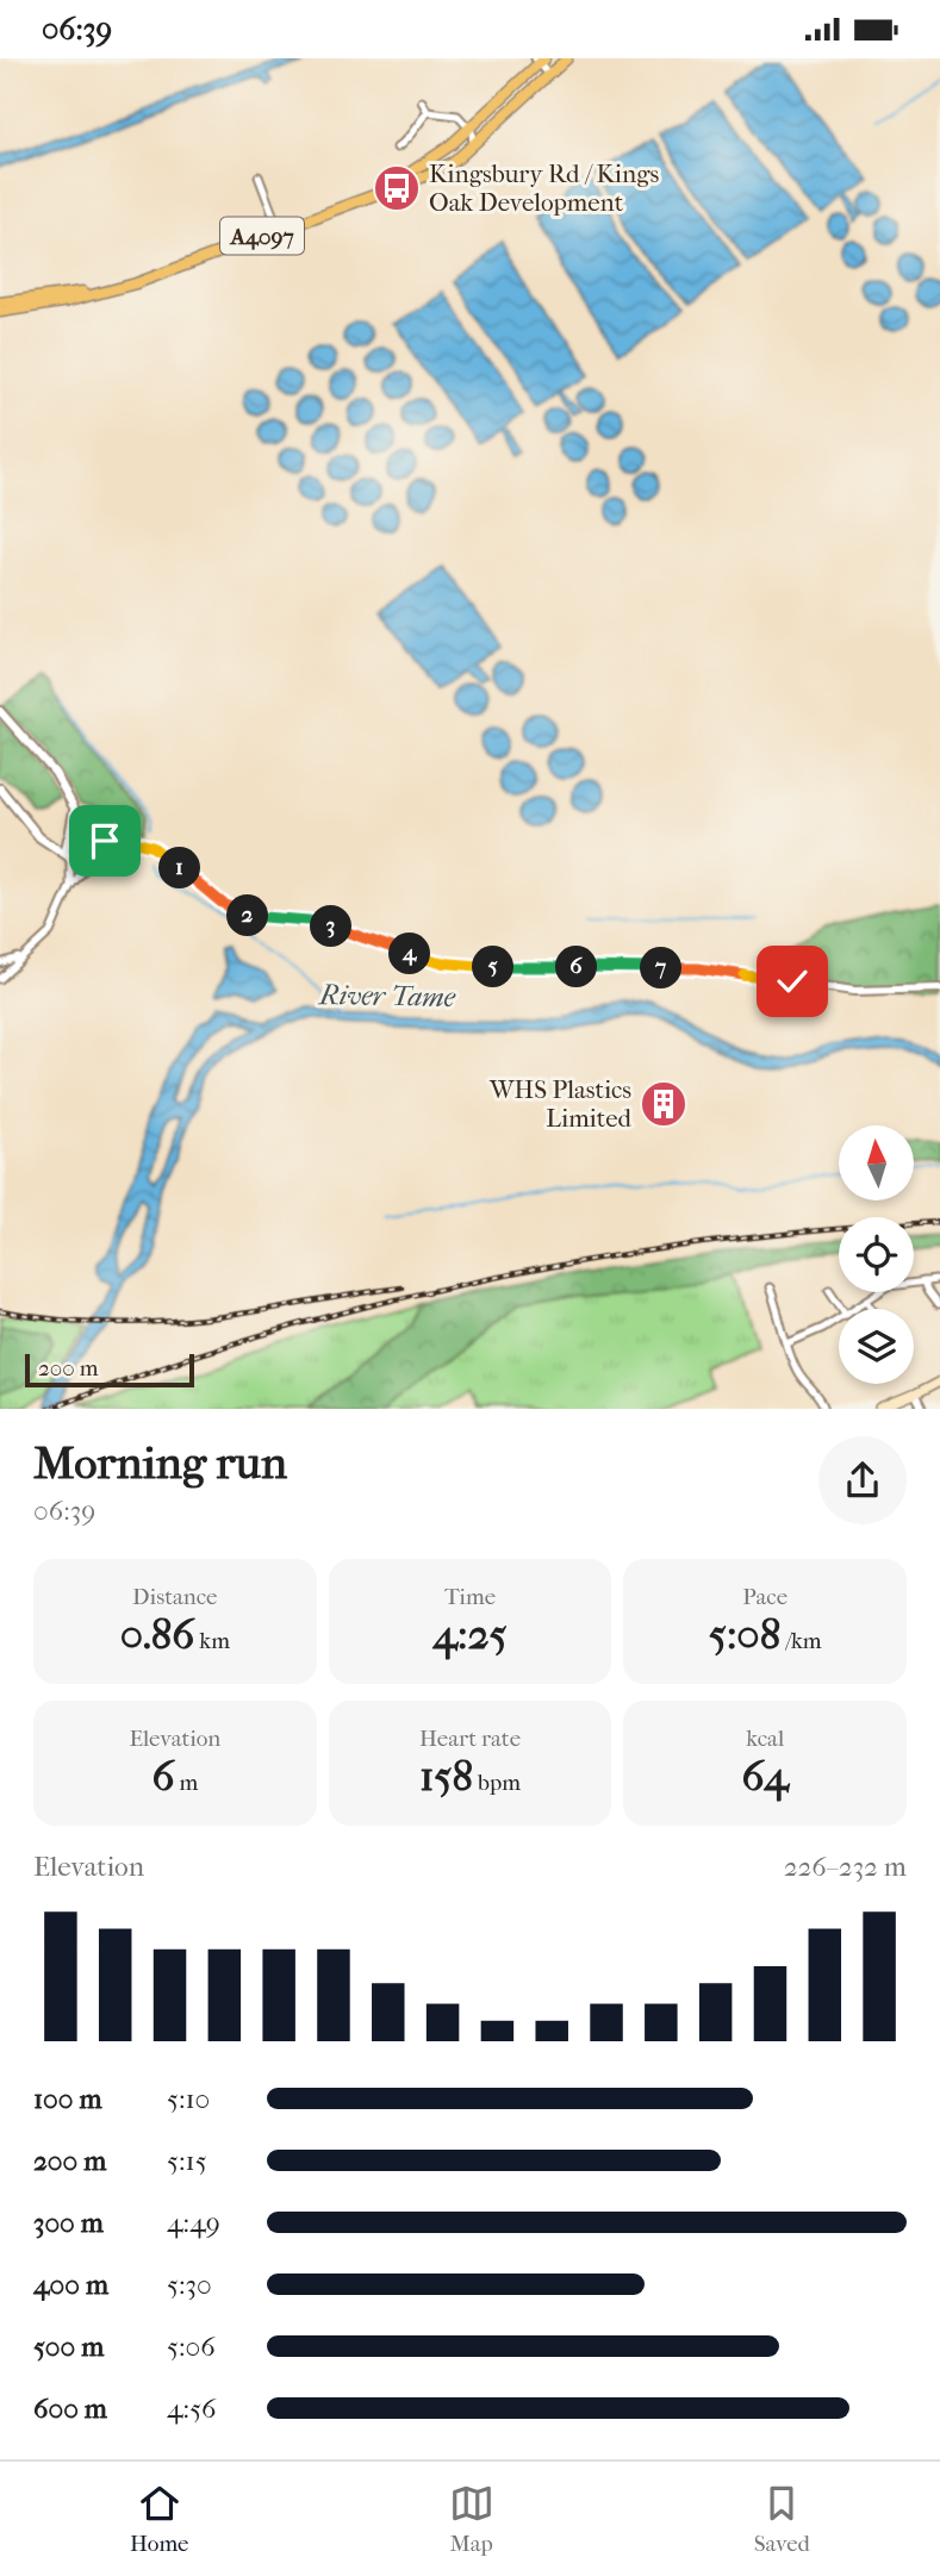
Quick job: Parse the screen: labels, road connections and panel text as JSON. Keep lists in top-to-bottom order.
{
  "streets": {
    "main road": ["A4097"]
  },
  "water": ["River Tame"],
  "places": {
    "bus stop": ["Kingsbury Rd / Kings Oak Development"],
    "building": ["WHS Plastics Limited"]
  },
  "scale_bar": "200 m",
  "north": "top",
  "page": {
    "status": "06:39",
    "pins": [
      "1",
      "2",
      "3",
      "4",
      "5",
      "6",
      "7"
    ],
    "scale": "200 m",
    "heading": ["Morning run", "06:39"],
    "stats": [
      ["Distance", "0.86 km"],
      ["Time", "4:25"],
      ["Pace", "5:08 /km"],
      ["Elevation", "6 m"],
      ["Heart rate", "158 bpm"],
      ["kcal", "64"]
    ],
    "chart": ["Elevation", "226–232 m"],
    "list": [
      {
        "name": "100 m",
        "note": "5:10"
      },
      {
        "name": "200 m",
        "note": "5:15"
      },
      {
        "name": "300 m",
        "note": "4:49"
      },
      {
        "name": "400 m",
        "note": "5:30"
      },
      {
        "name": "500 m",
        "note": "5:06"
      },
      {
        "name": "600 m",
        "note": "4:56"
      }
    ],
    "tabs": ["Home", "Map", "Saved"]
  }
}
